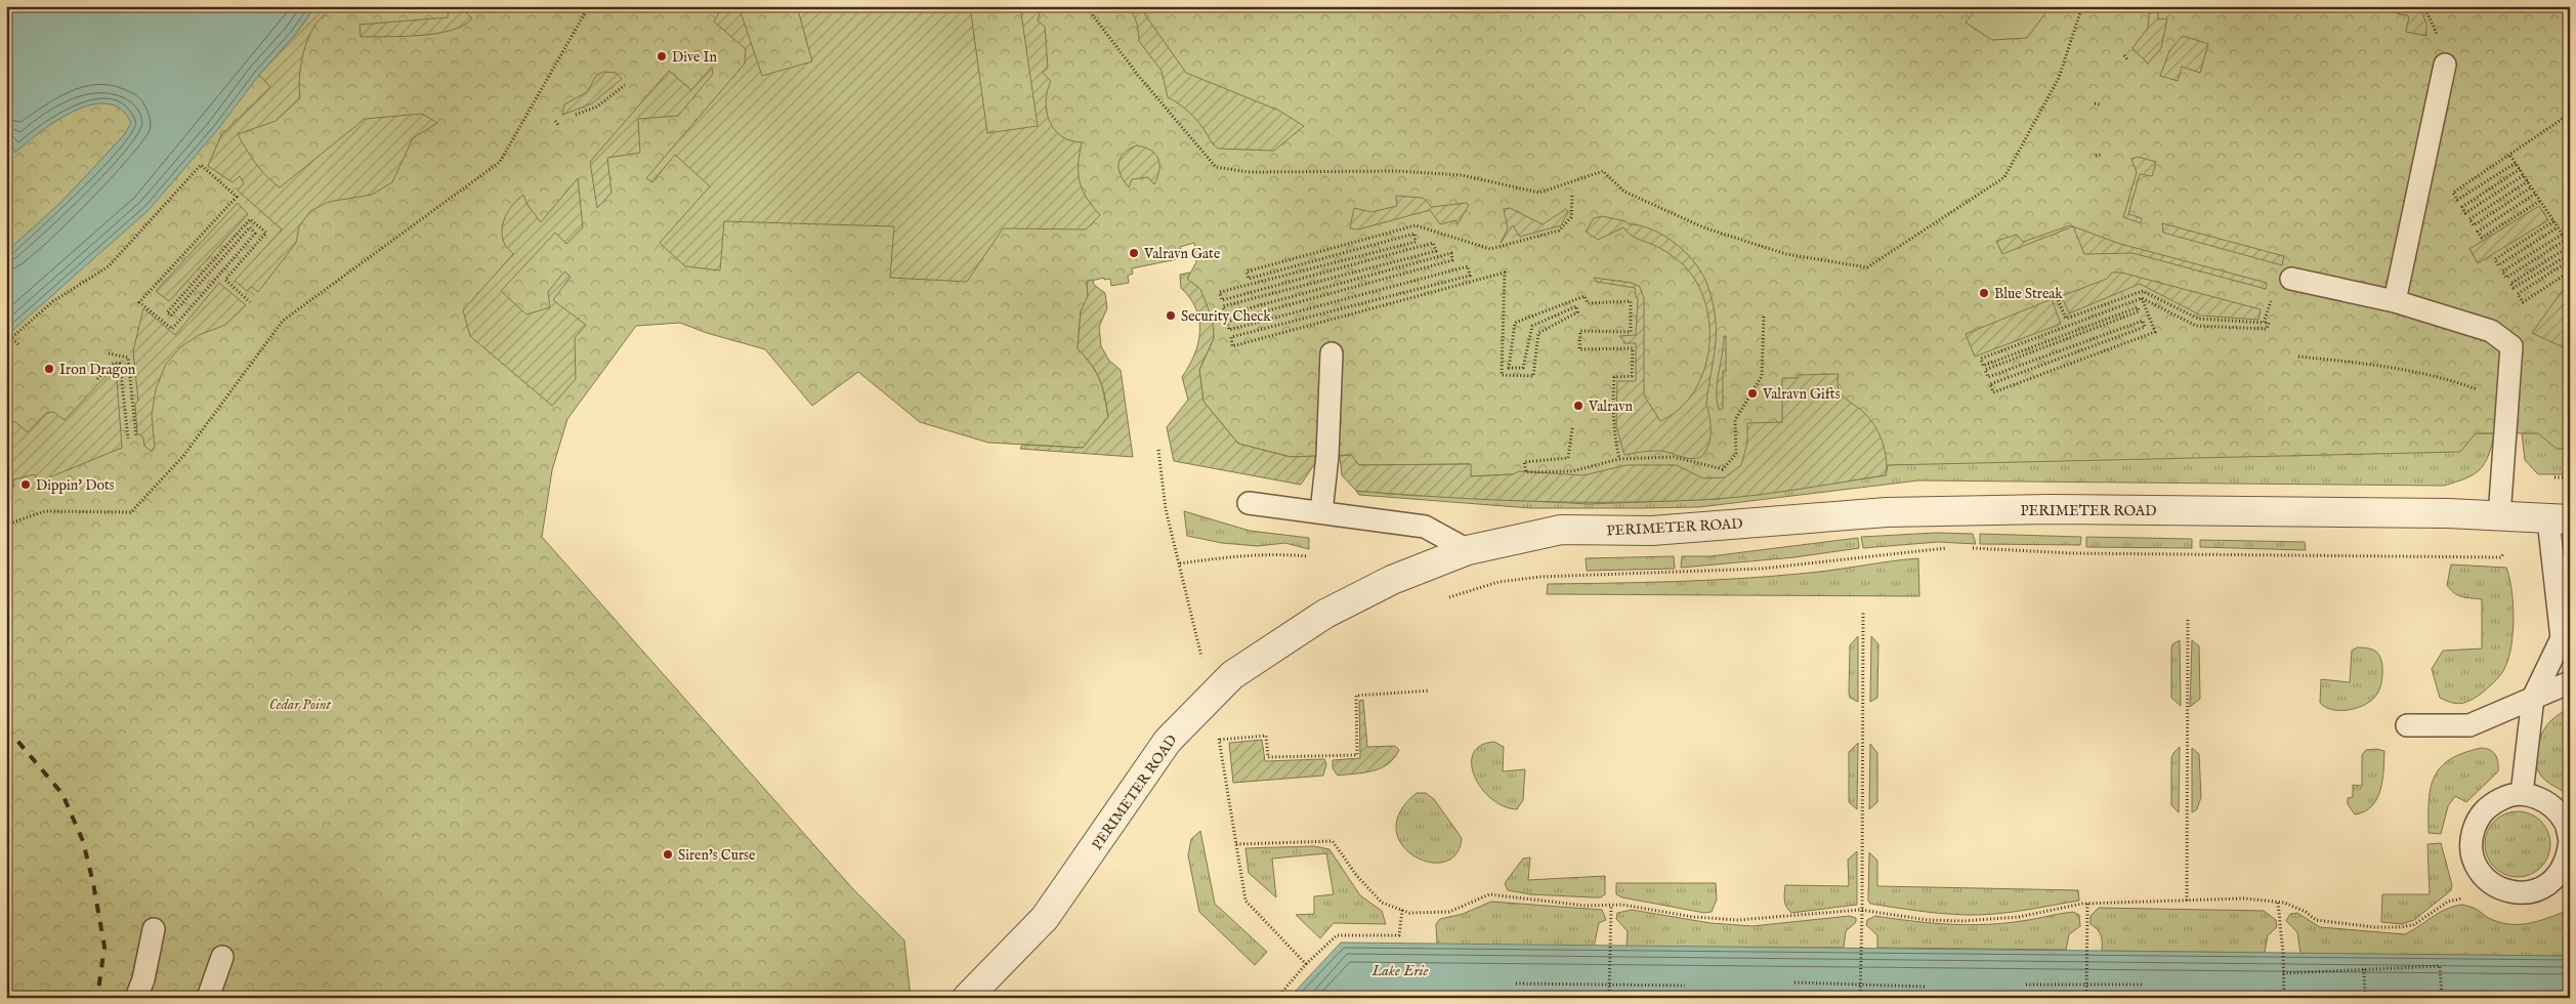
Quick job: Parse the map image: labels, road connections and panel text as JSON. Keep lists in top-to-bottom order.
{
  "streets": {
    "street": ["PERIMETER ROAD"]
  },
  "water": ["Lake Erie"],
  "parks": ["Cedar Point"],
  "places": [
    "Dive In",
    "Valravn Gate",
    "Blue Streak",
    "Security Check",
    "Iron Dragon",
    "Valravn Gifts",
    "Valravn",
    "Dippin' Dots",
    "Siren's Curse"
  ]
}
